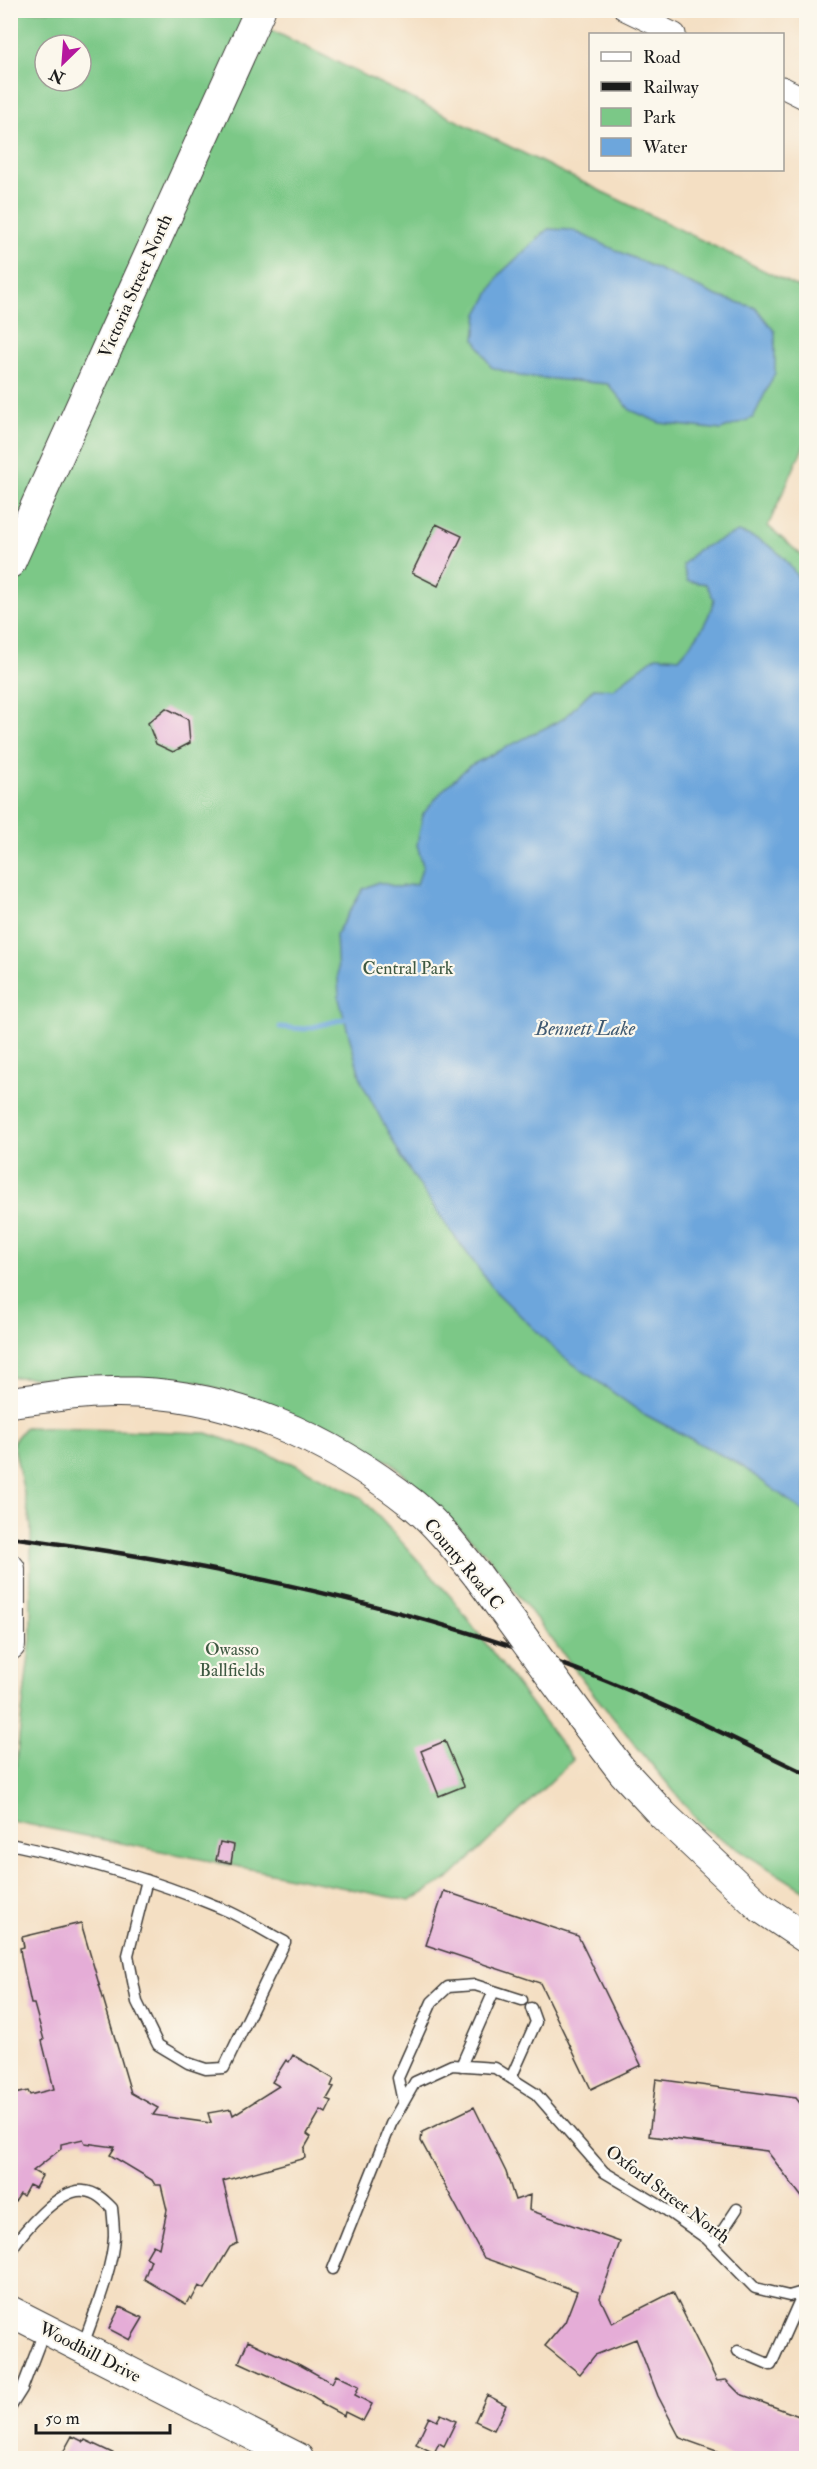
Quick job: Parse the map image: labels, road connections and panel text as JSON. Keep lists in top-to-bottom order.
{
  "streets": {
    "main road": ["Victoria Street North", "County Road C", "Woodhill Drive"],
    "lane": ["Oxford Street North"]
  },
  "water": ["Bennett Lake"],
  "parks": ["Central Park", "Owasso Ballfields"],
  "legend": [
    "Road",
    "Railway",
    "Park",
    "Water"
  ],
  "scale_bar": "50 m",
  "north": "bottom left"
}
